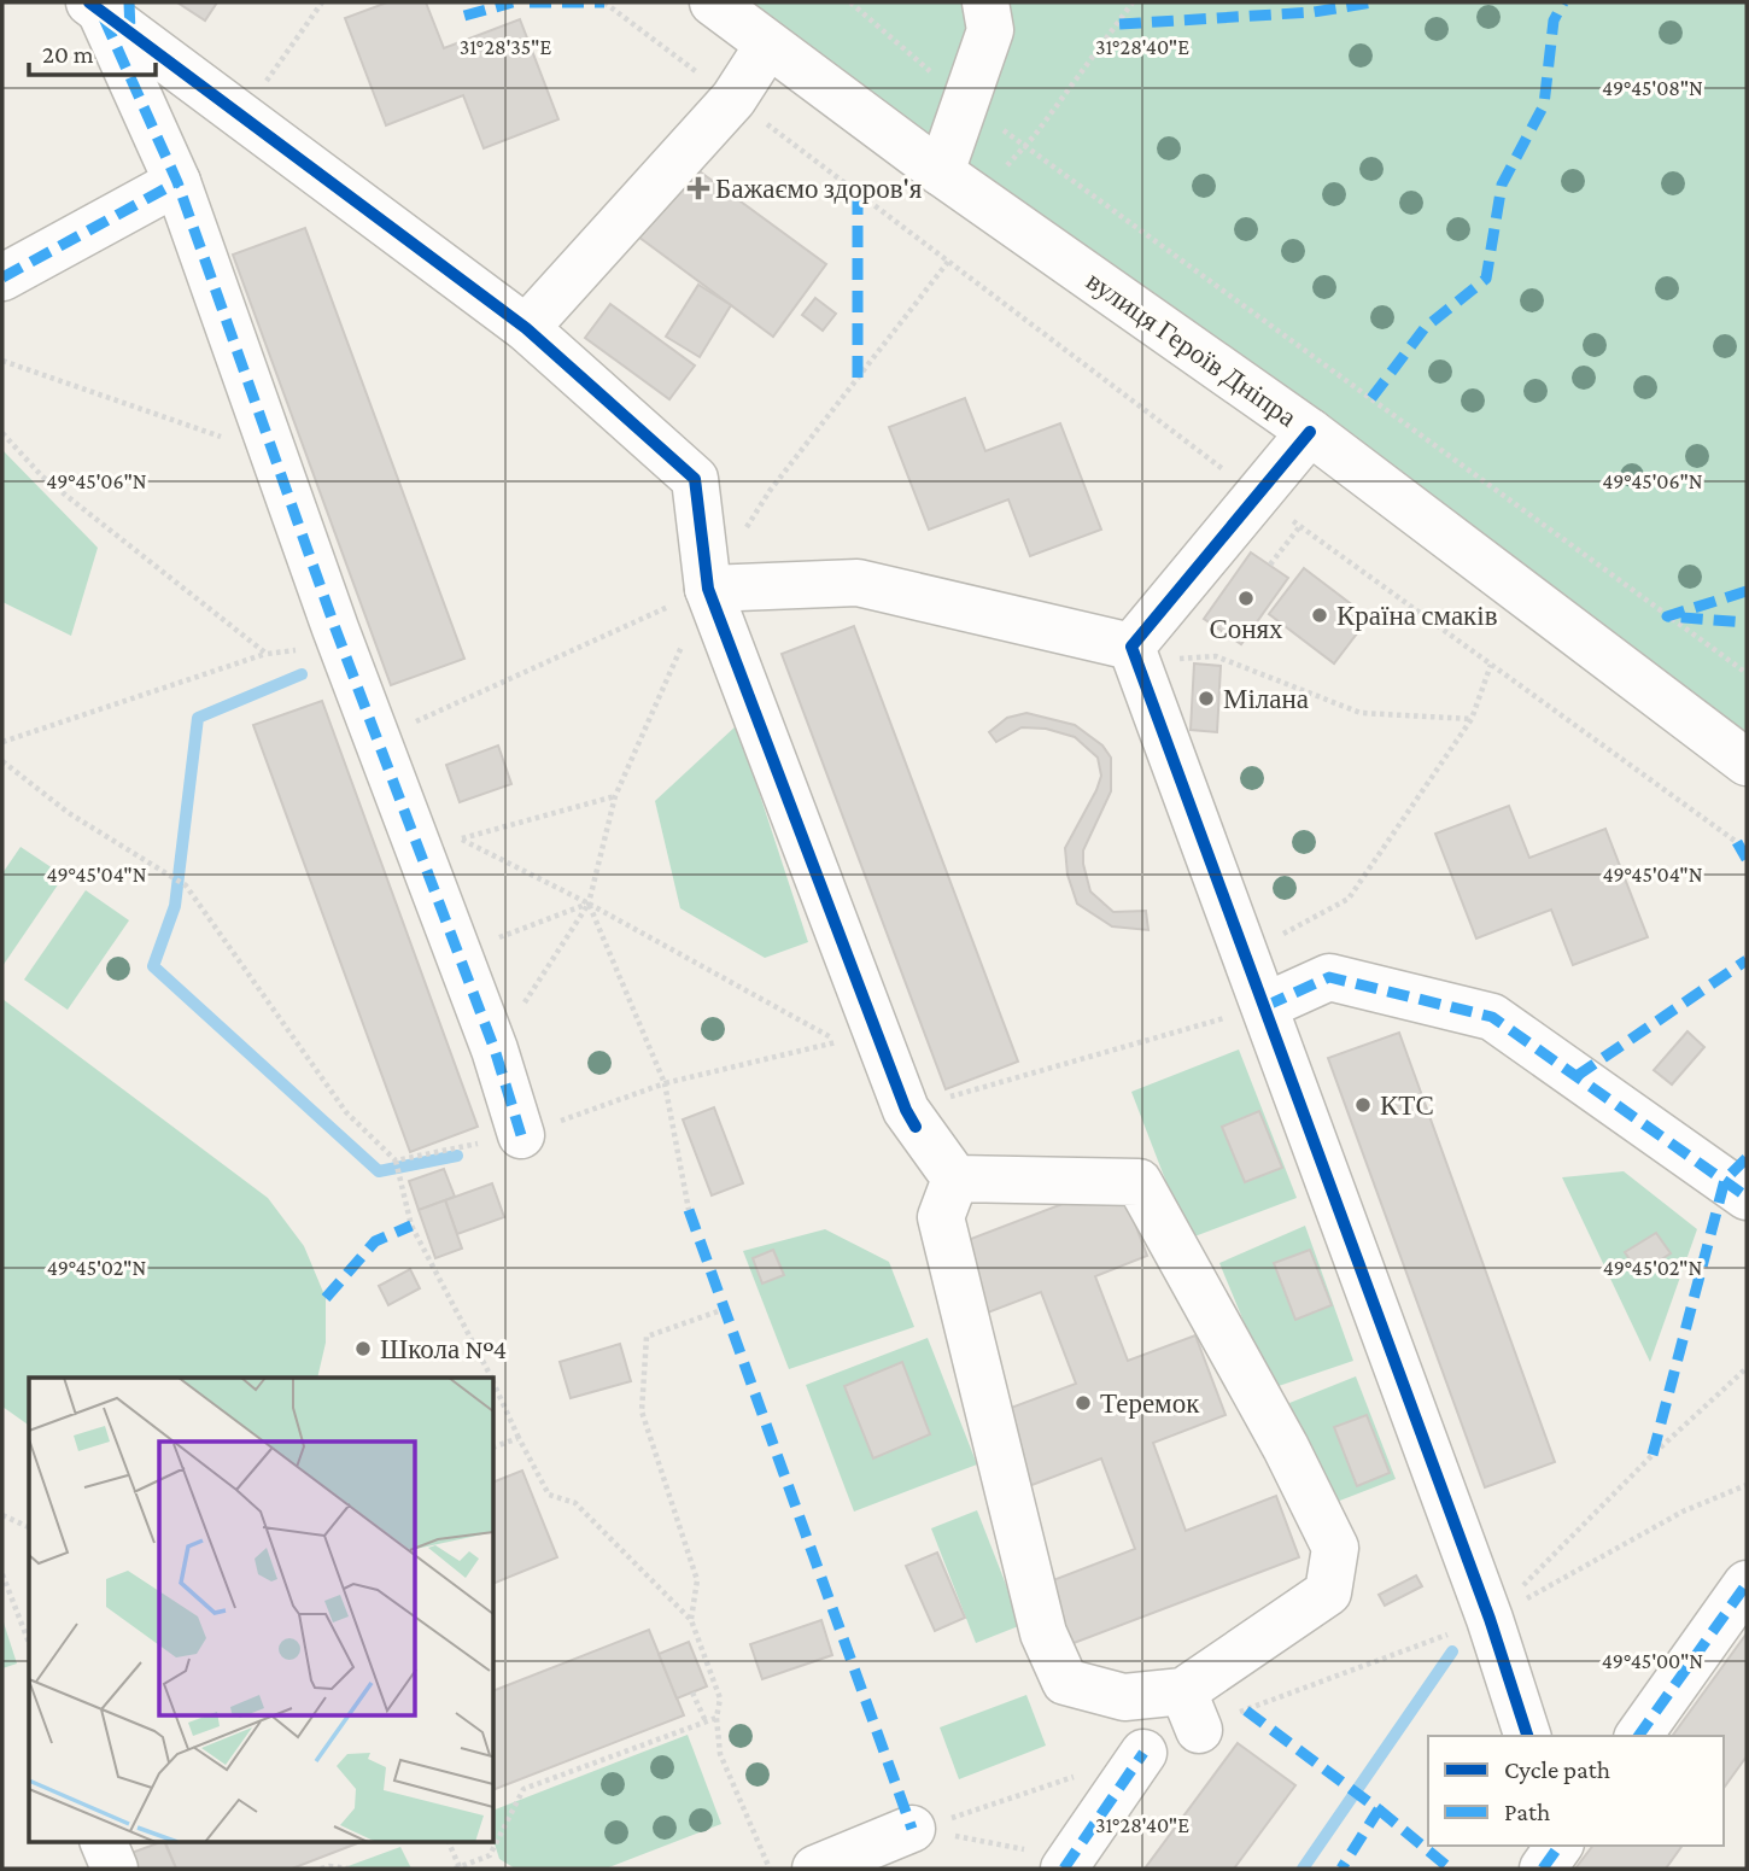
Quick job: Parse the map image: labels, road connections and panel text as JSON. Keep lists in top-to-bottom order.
{
  "streets": {
    "street": ["вулиця Героїв Дніпра"]
  },
  "places": {
    "health": ["Бажаємо здоров'я"],
    "other": [
      "Сонях",
      "Країна смаків",
      "Мілана",
      "КТС",
      "Школа №4",
      "Теремок"
    ]
  },
  "legend": ["Cycle path", "Path"],
  "scale_bar": "20 m",
  "coordinates": [
    "31°28'35\"E",
    "31°28'40\"E",
    "49°45'08\"N",
    "49°45'06\"N",
    "49°45'04\"N",
    "49°45'02\"N",
    "49°45'00\"N"
  ]
}
